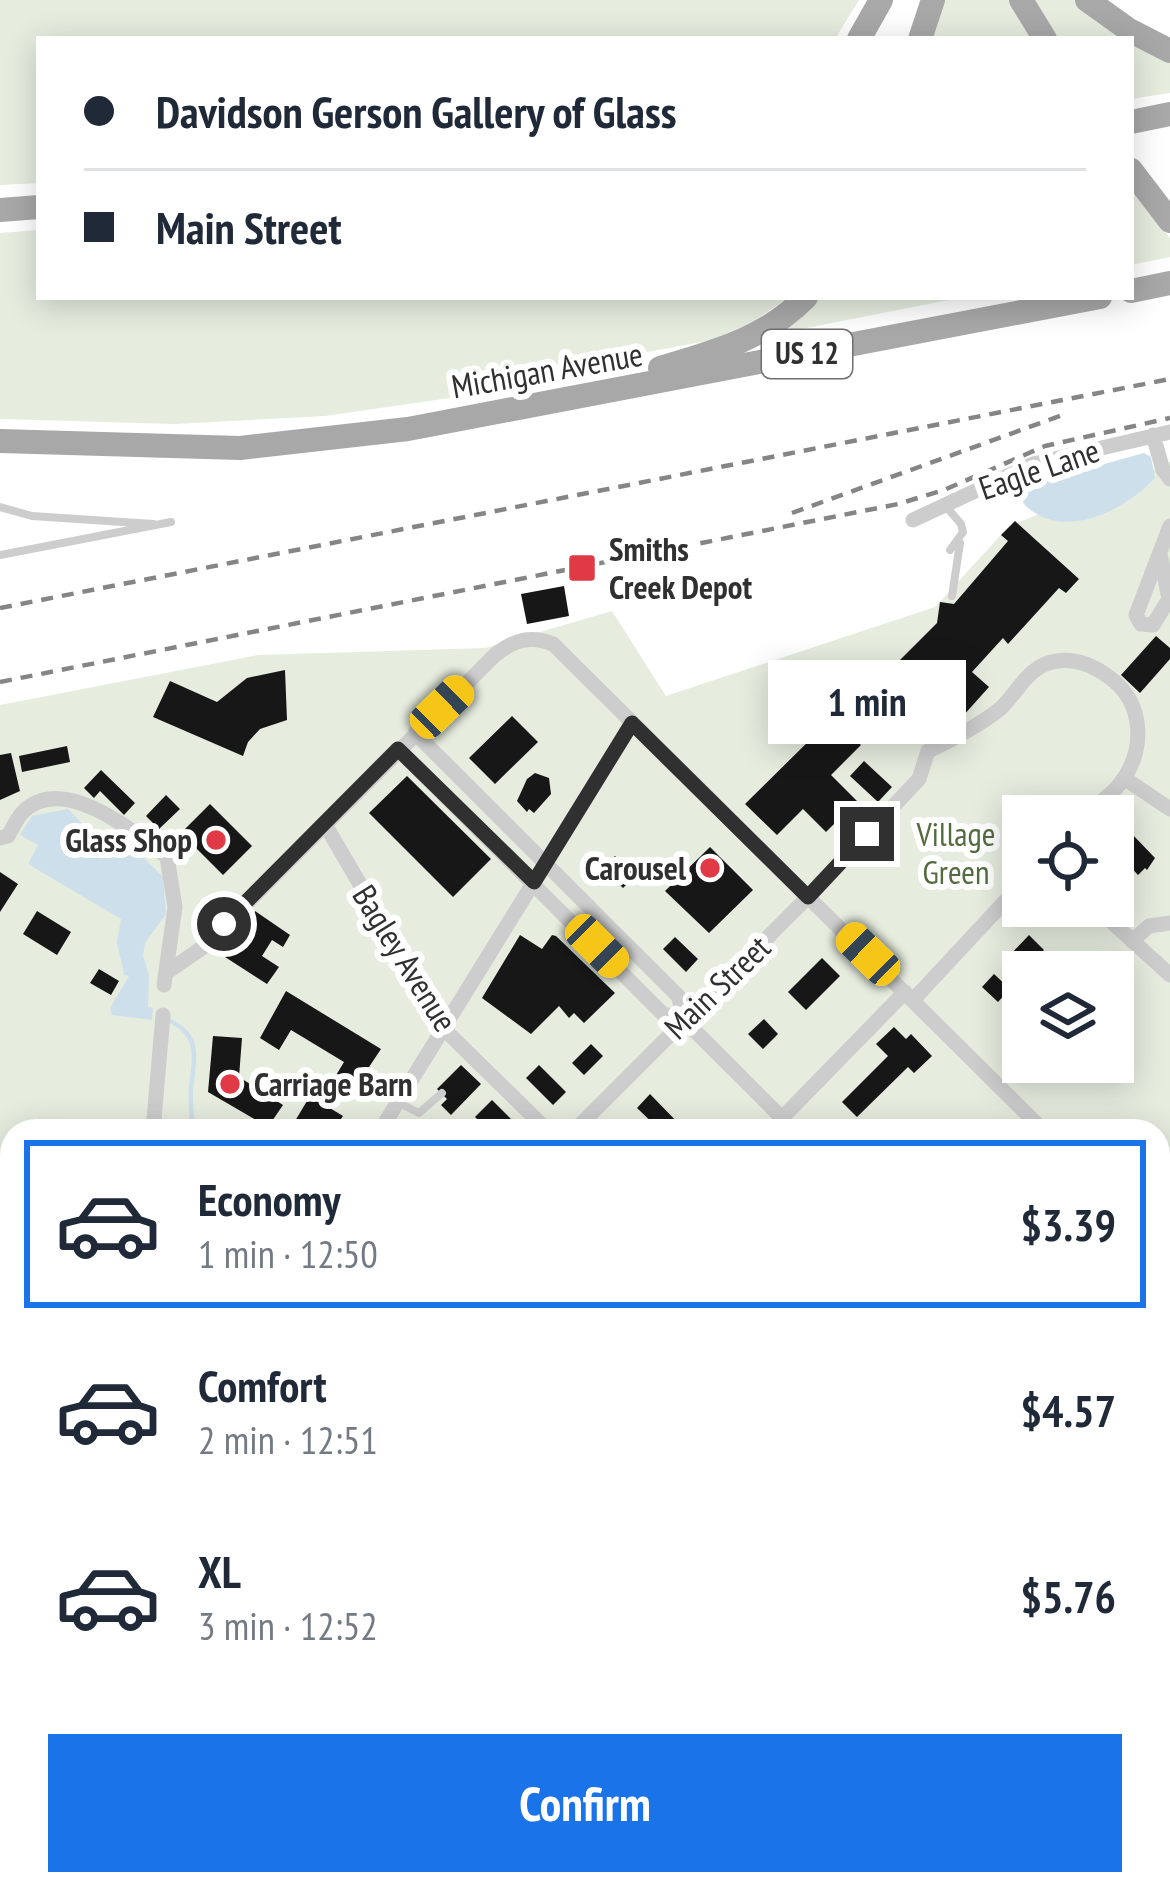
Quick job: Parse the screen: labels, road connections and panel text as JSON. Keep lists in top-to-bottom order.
{
  "streets": {
    "main road": ["US 12", "Michigan Avenue"],
    "street": ["Eagle Lane", "Bagley Avenue", "Main Street"]
  },
  "parks": ["Village Green"],
  "places": {
    "transit": ["Smiths Creek Depot"],
    "other": ["Glass Shop", "Carousel", "Carriage Barn"]
  },
  "page": {
    "banner": ["Davidson Gerson Gallery of Glass", "Main Street"],
    "bubble": "1 min",
    "list": [
      {
        "name": "Economy",
        "note": "1 min · 12:50",
        "value": "$3.39"
      },
      {
        "name": "Comfort",
        "note": "2 min · 12:51",
        "value": "$4.57"
      },
      {
        "name": "XL",
        "note": "3 min · 12:52",
        "value": "$5.76"
      }
    ],
    "buttons": "Confirm"
  }
}
